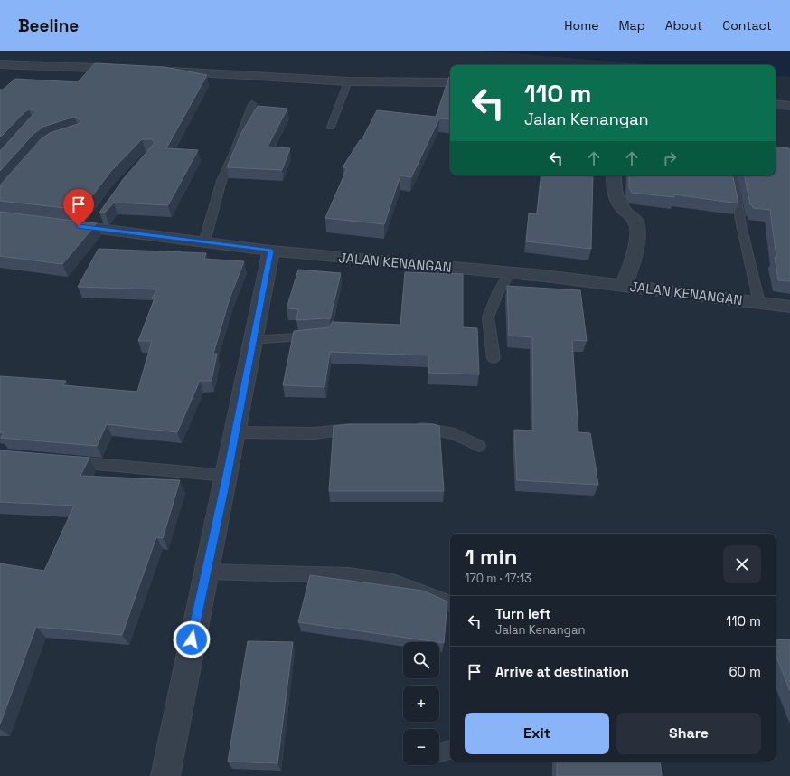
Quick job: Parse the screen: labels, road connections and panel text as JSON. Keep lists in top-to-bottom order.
{
  "streets": {
    "street": ["JALAN KENANGAN"]
  },
  "page": {
    "header": "Beeline",
    "nav": [
      "Home",
      "Map",
      "About",
      "Contact"
    ],
    "turn": ["110 m", "Jalan Kenangan"],
    "heading": ["1 min", "170 m · 17:13"],
    "list": [
      {
        "name": "Turn left",
        "note": "Jalan Kenangan",
        "value": "110 m"
      },
      {
        "name": "Arrive at destination",
        "value": "60 m"
      }
    ],
    "map_buttons": ["+", "−"],
    "buttons": ["Exit", "Share"]
  }
}
